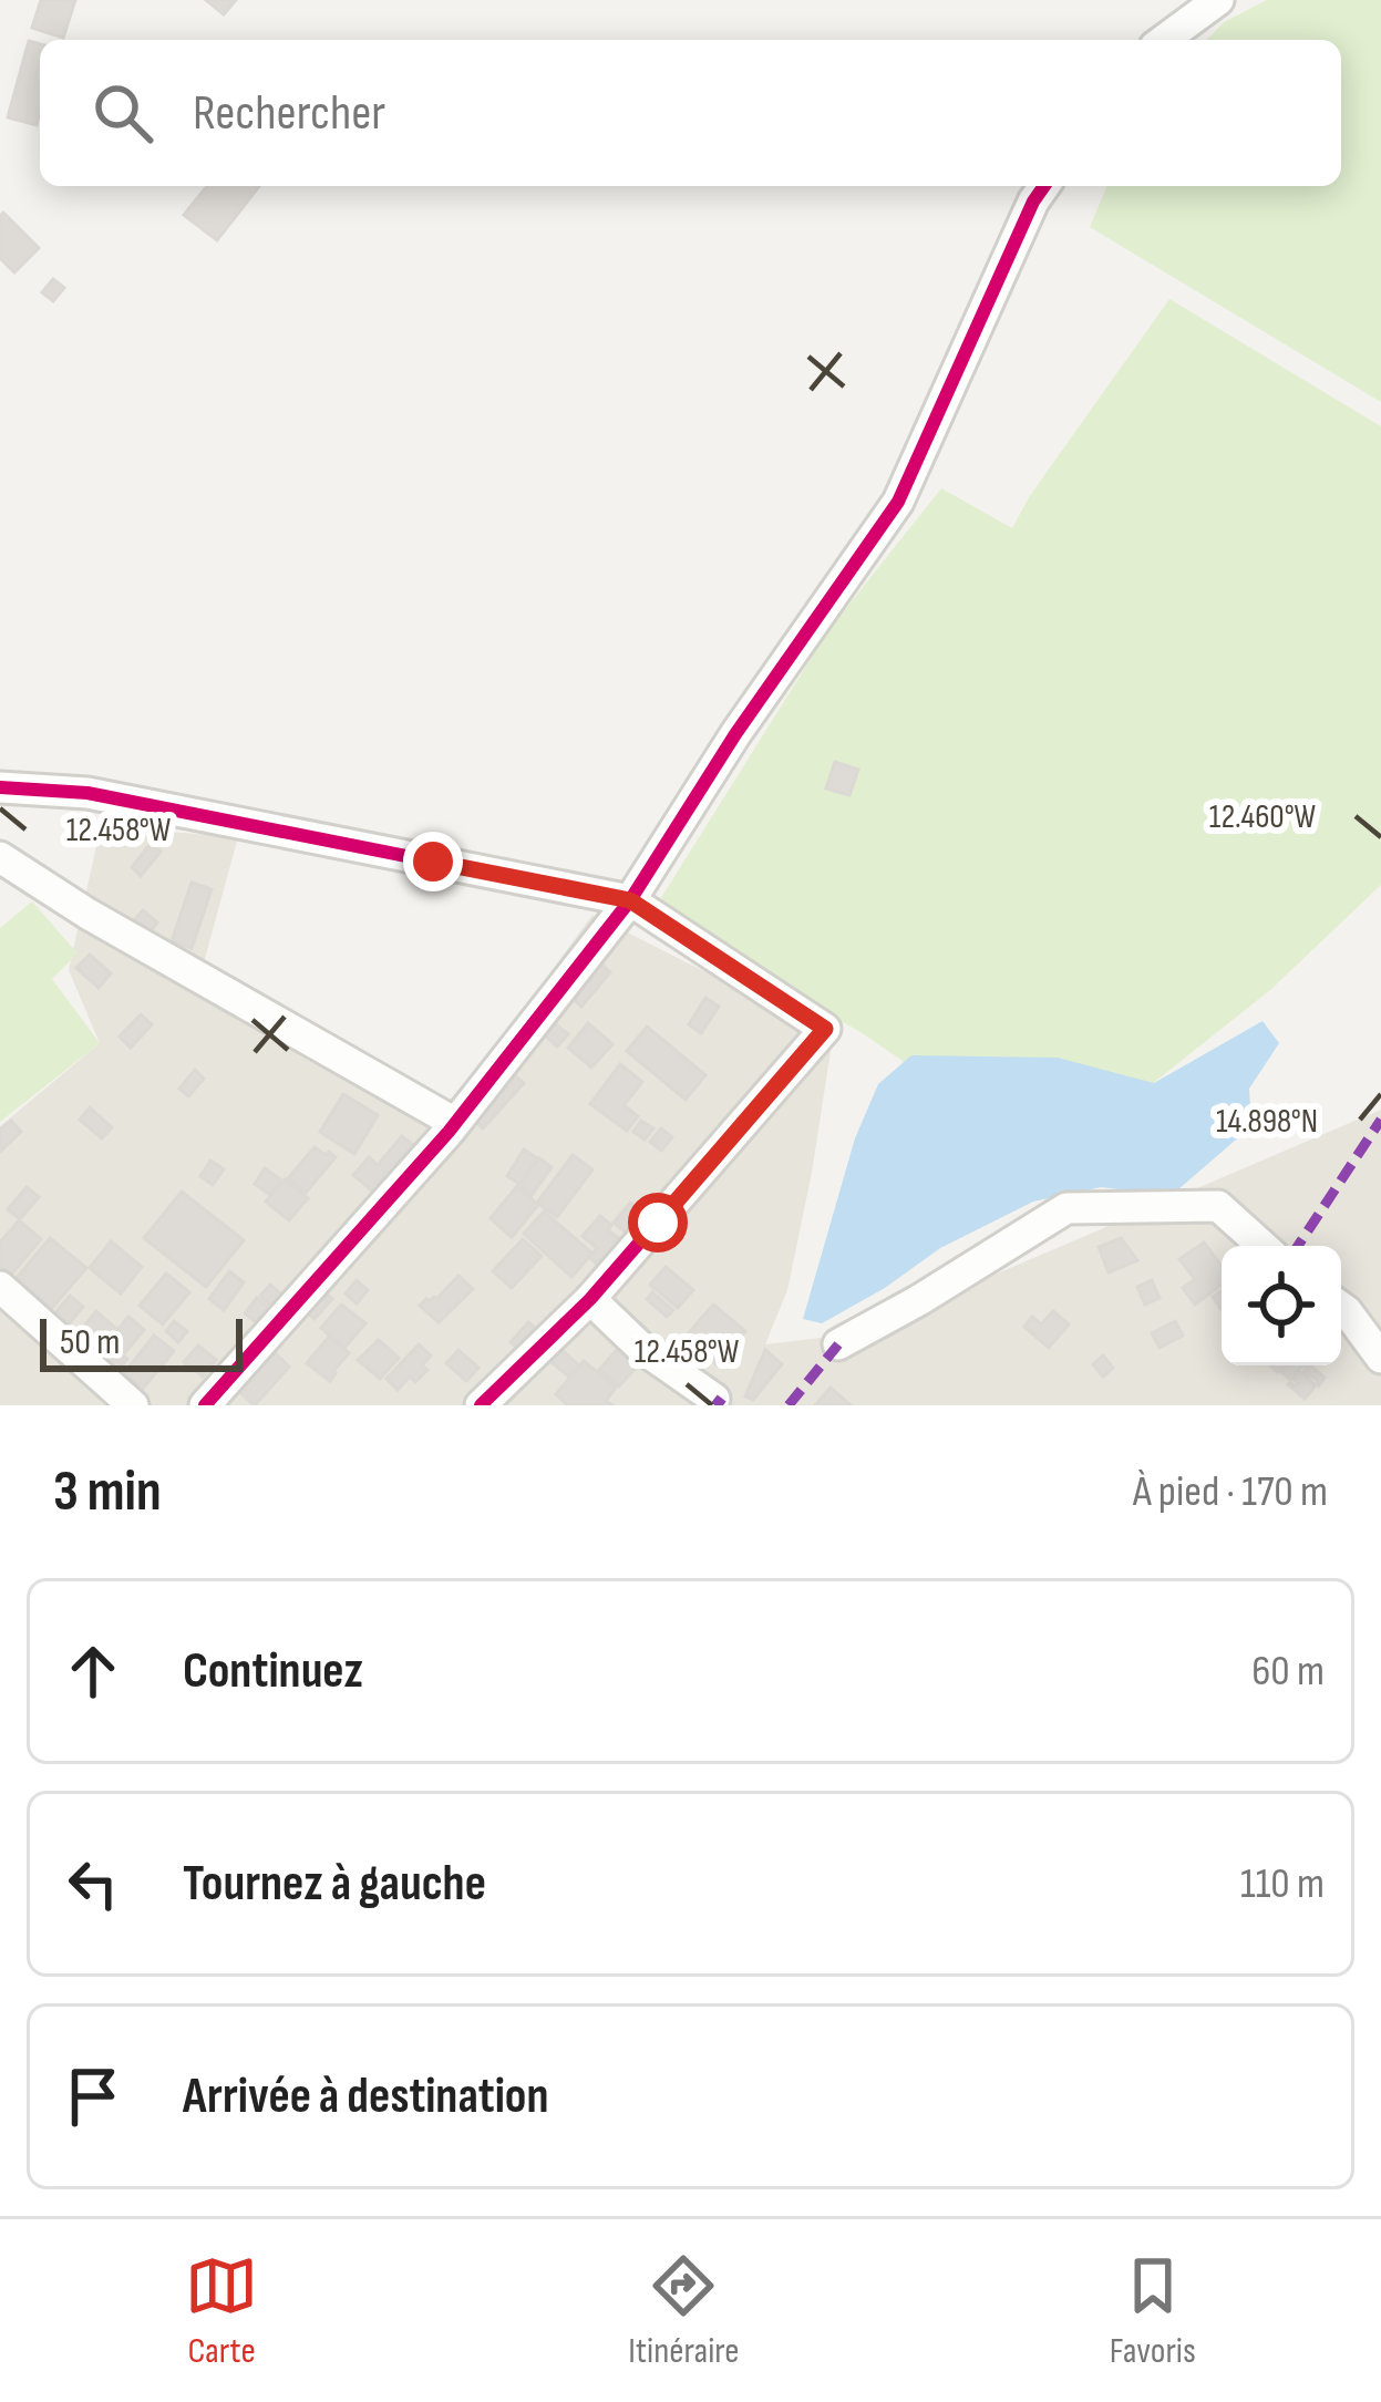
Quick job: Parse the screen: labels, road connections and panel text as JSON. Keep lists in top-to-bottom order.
{
  "scale_bar": "50 m",
  "page": {
    "search": "Rechercher",
    "scale": "50 m",
    "heading": ["3 min", "À pied · 170 m"],
    "list": [
      ["Continuez", "60 m"],
      ["Tournez à gauche", "110 m"],
      "Arrivée à destination"
    ],
    "nav": ["Carte", "Itinéraire", "Favoris"]
  },
  "coordinates": ["12.460°W", "12.458°W", "14.898°N"]
}
